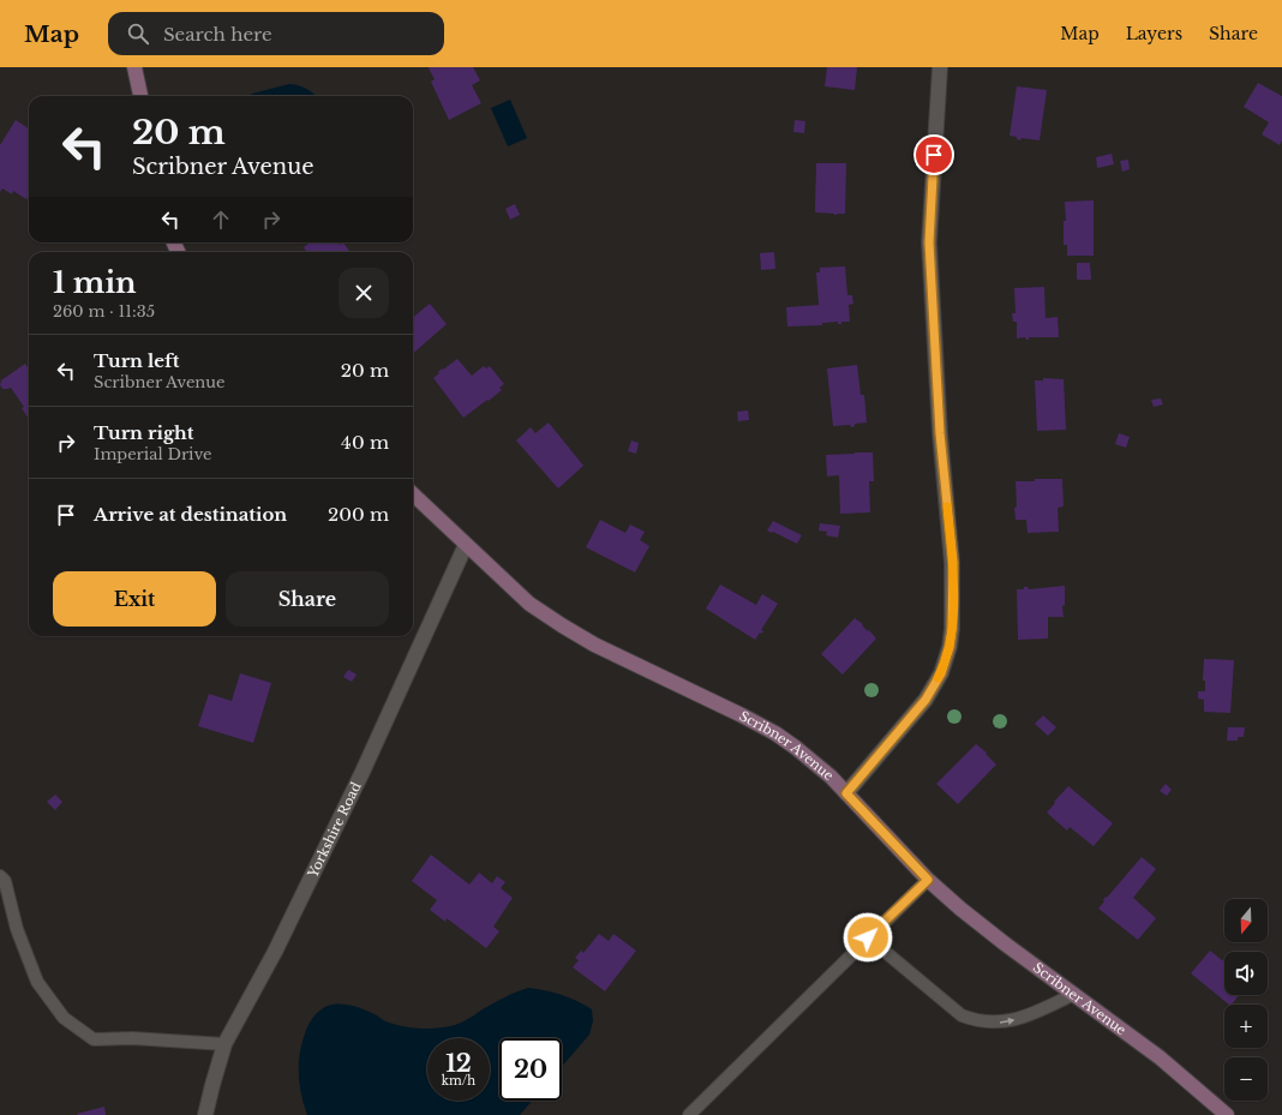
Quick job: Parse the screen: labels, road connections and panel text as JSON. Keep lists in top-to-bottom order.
{
  "streets": {
    "street": ["Scribner Avenue", "Yorkshire Road"]
  },
  "crossings": [
    ["Scribner Avenue", "Yorkshire Road"]
  ],
  "north": "bottom",
  "page": {
    "header": "Map",
    "search": "Search here",
    "nav": ["Map", "Layers", "Share"],
    "turn": ["20 m", "Scribner Avenue"],
    "heading": ["1 min", "260 m · 11:35"],
    "list": [
      {
        "name": "Turn left",
        "note": "Scribner Avenue",
        "value": "20 m"
      },
      {
        "name": "Turn right",
        "note": "Imperial Drive",
        "value": "40 m"
      },
      {
        "name": "Arrive at destination",
        "value": "200 m"
      }
    ],
    "buttons": ["Exit", "Share"],
    "map_buttons": ["+", "−"],
    "speed": "12 km/h",
    "limit": "20"
  }
}
